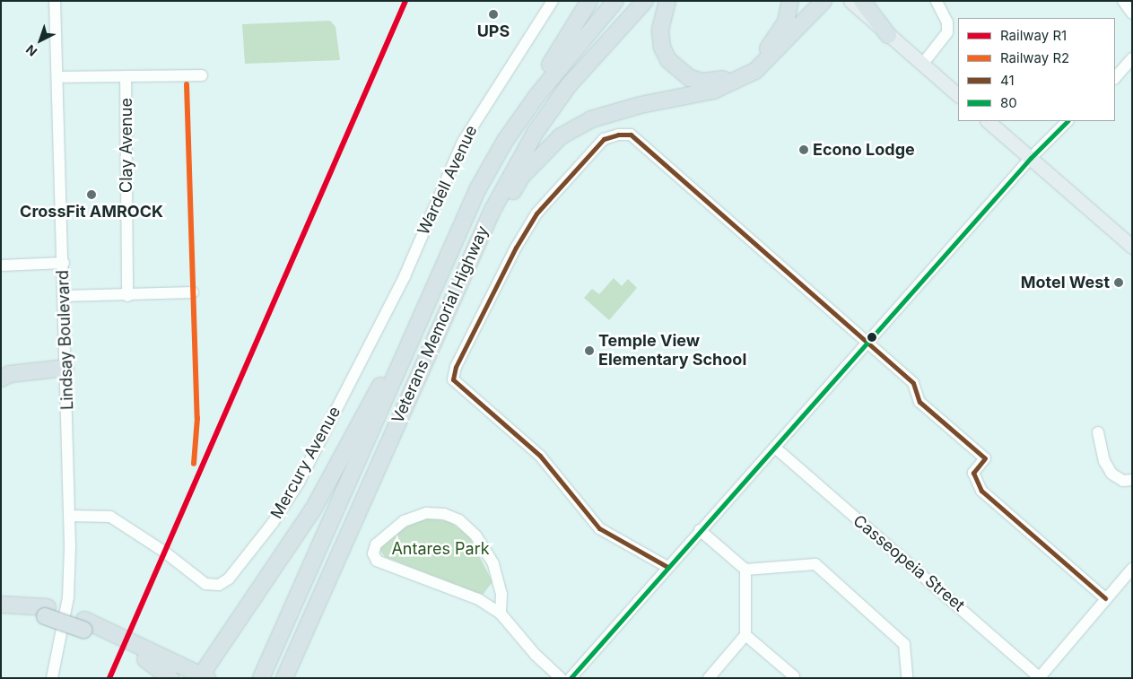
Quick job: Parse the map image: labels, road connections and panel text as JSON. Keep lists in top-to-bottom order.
{
  "streets": {
    "highway": ["Veterans Memorial Highway"],
    "street": [
      "Clay Avenue",
      "Wardell Avenue",
      "Lindsay Boulevard",
      "Mercury Avenue",
      "Casseopeia Street"
    ]
  },
  "crossings": [
    ["Wardell Avenue", "Mercury Avenue"],
    ["Lindsay Boulevard", "Mercury Avenue"]
  ],
  "parks": ["Antares Park"],
  "places": [
    "UPS",
    "Econo Lodge",
    "CrossFit AMROCK",
    "Motel West",
    "Temple View Elementary School"
  ],
  "lines": [
    "rail line R1",
    "rail line R2",
    "transit line 80",
    "transit line 41"
  ],
  "legend": [
    "Railway R1",
    "Railway R2",
    "41",
    "80"
  ],
  "north": "bottom left"
}
